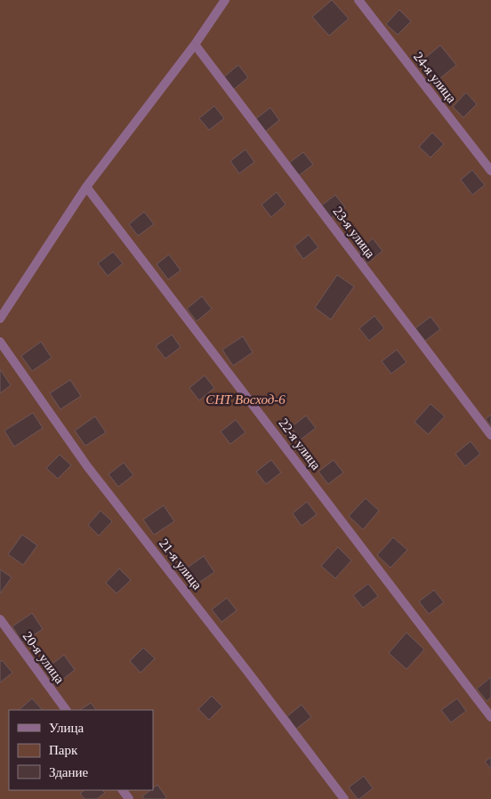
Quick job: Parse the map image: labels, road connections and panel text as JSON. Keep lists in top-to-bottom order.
{
  "streets": {
    "street": [
      "24-я улица",
      "23-я улица",
      "22-я улица",
      "21-я улица",
      "20-я улица"
    ]
  },
  "parks": ["СНТ Восход-6"],
  "legend": ["Улица", "Парк", "Здание"]
}
